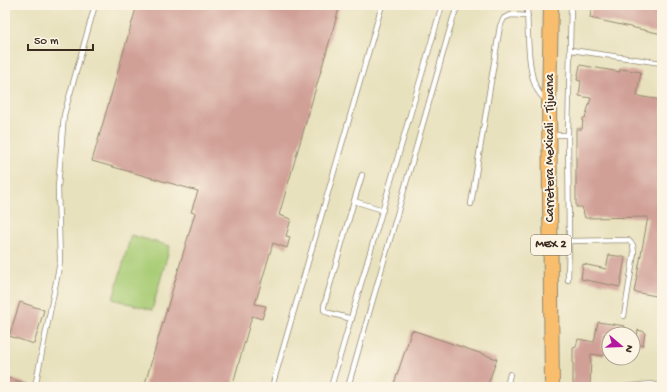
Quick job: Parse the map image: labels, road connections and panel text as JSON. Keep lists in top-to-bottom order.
{
  "streets": {
    "main road": ["Carretera Mexicali - Tijuana", "MEX 2"]
  },
  "scale_bar": "50 m",
  "north": "right"
}
